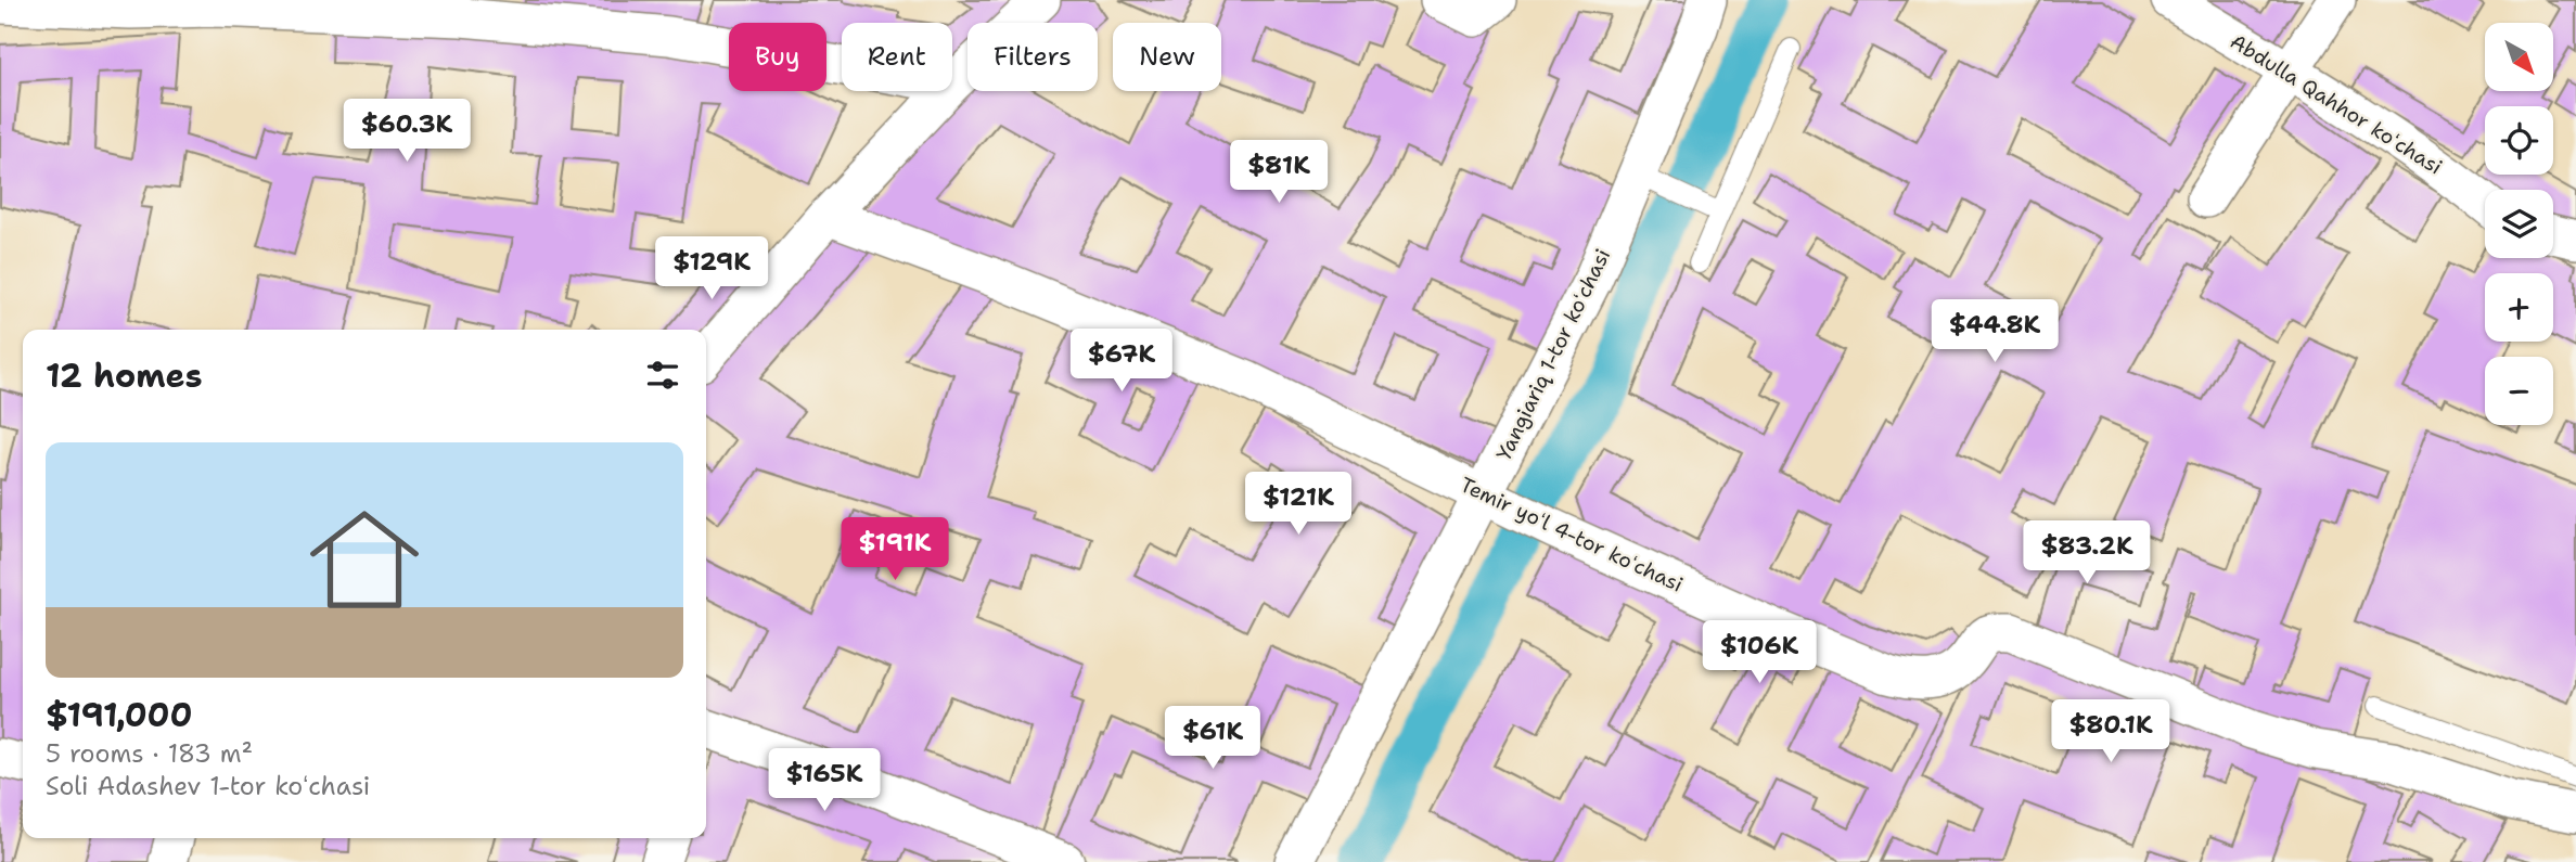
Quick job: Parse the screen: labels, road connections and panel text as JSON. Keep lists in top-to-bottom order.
{
  "streets": {
    "street": ["Abdulla Qahhor koʻchasi", "Yangiariq 1-tor koʻchasi", "Temir yoʻl 4-tor koʻchasi"]
  },
  "crossings": [
    ["Yangiariq 1-tor koʻchasi", "Temir yoʻl 4-tor koʻchasi"]
  ],
  "north": "bottom right",
  "page": {
    "map_buttons": ["+", "−"],
    "chip": [
      "Buy",
      "Rent",
      "Filters",
      "New"
    ],
    "price": [
      "$60.3K",
      "$81K",
      "$129K",
      "$44.8K",
      "$67K",
      "$121K",
      "$191K",
      "$83.2K",
      "$106K",
      "$80.1K",
      "$61K",
      "$165K"
    ],
    "heading": "12 homes",
    "list": [
      {
        "name": "$191,000",
        "note": "5 rooms · 183 m² · Soli Adashev 1-tor koʻchasi"
      }
    ]
  }
}
